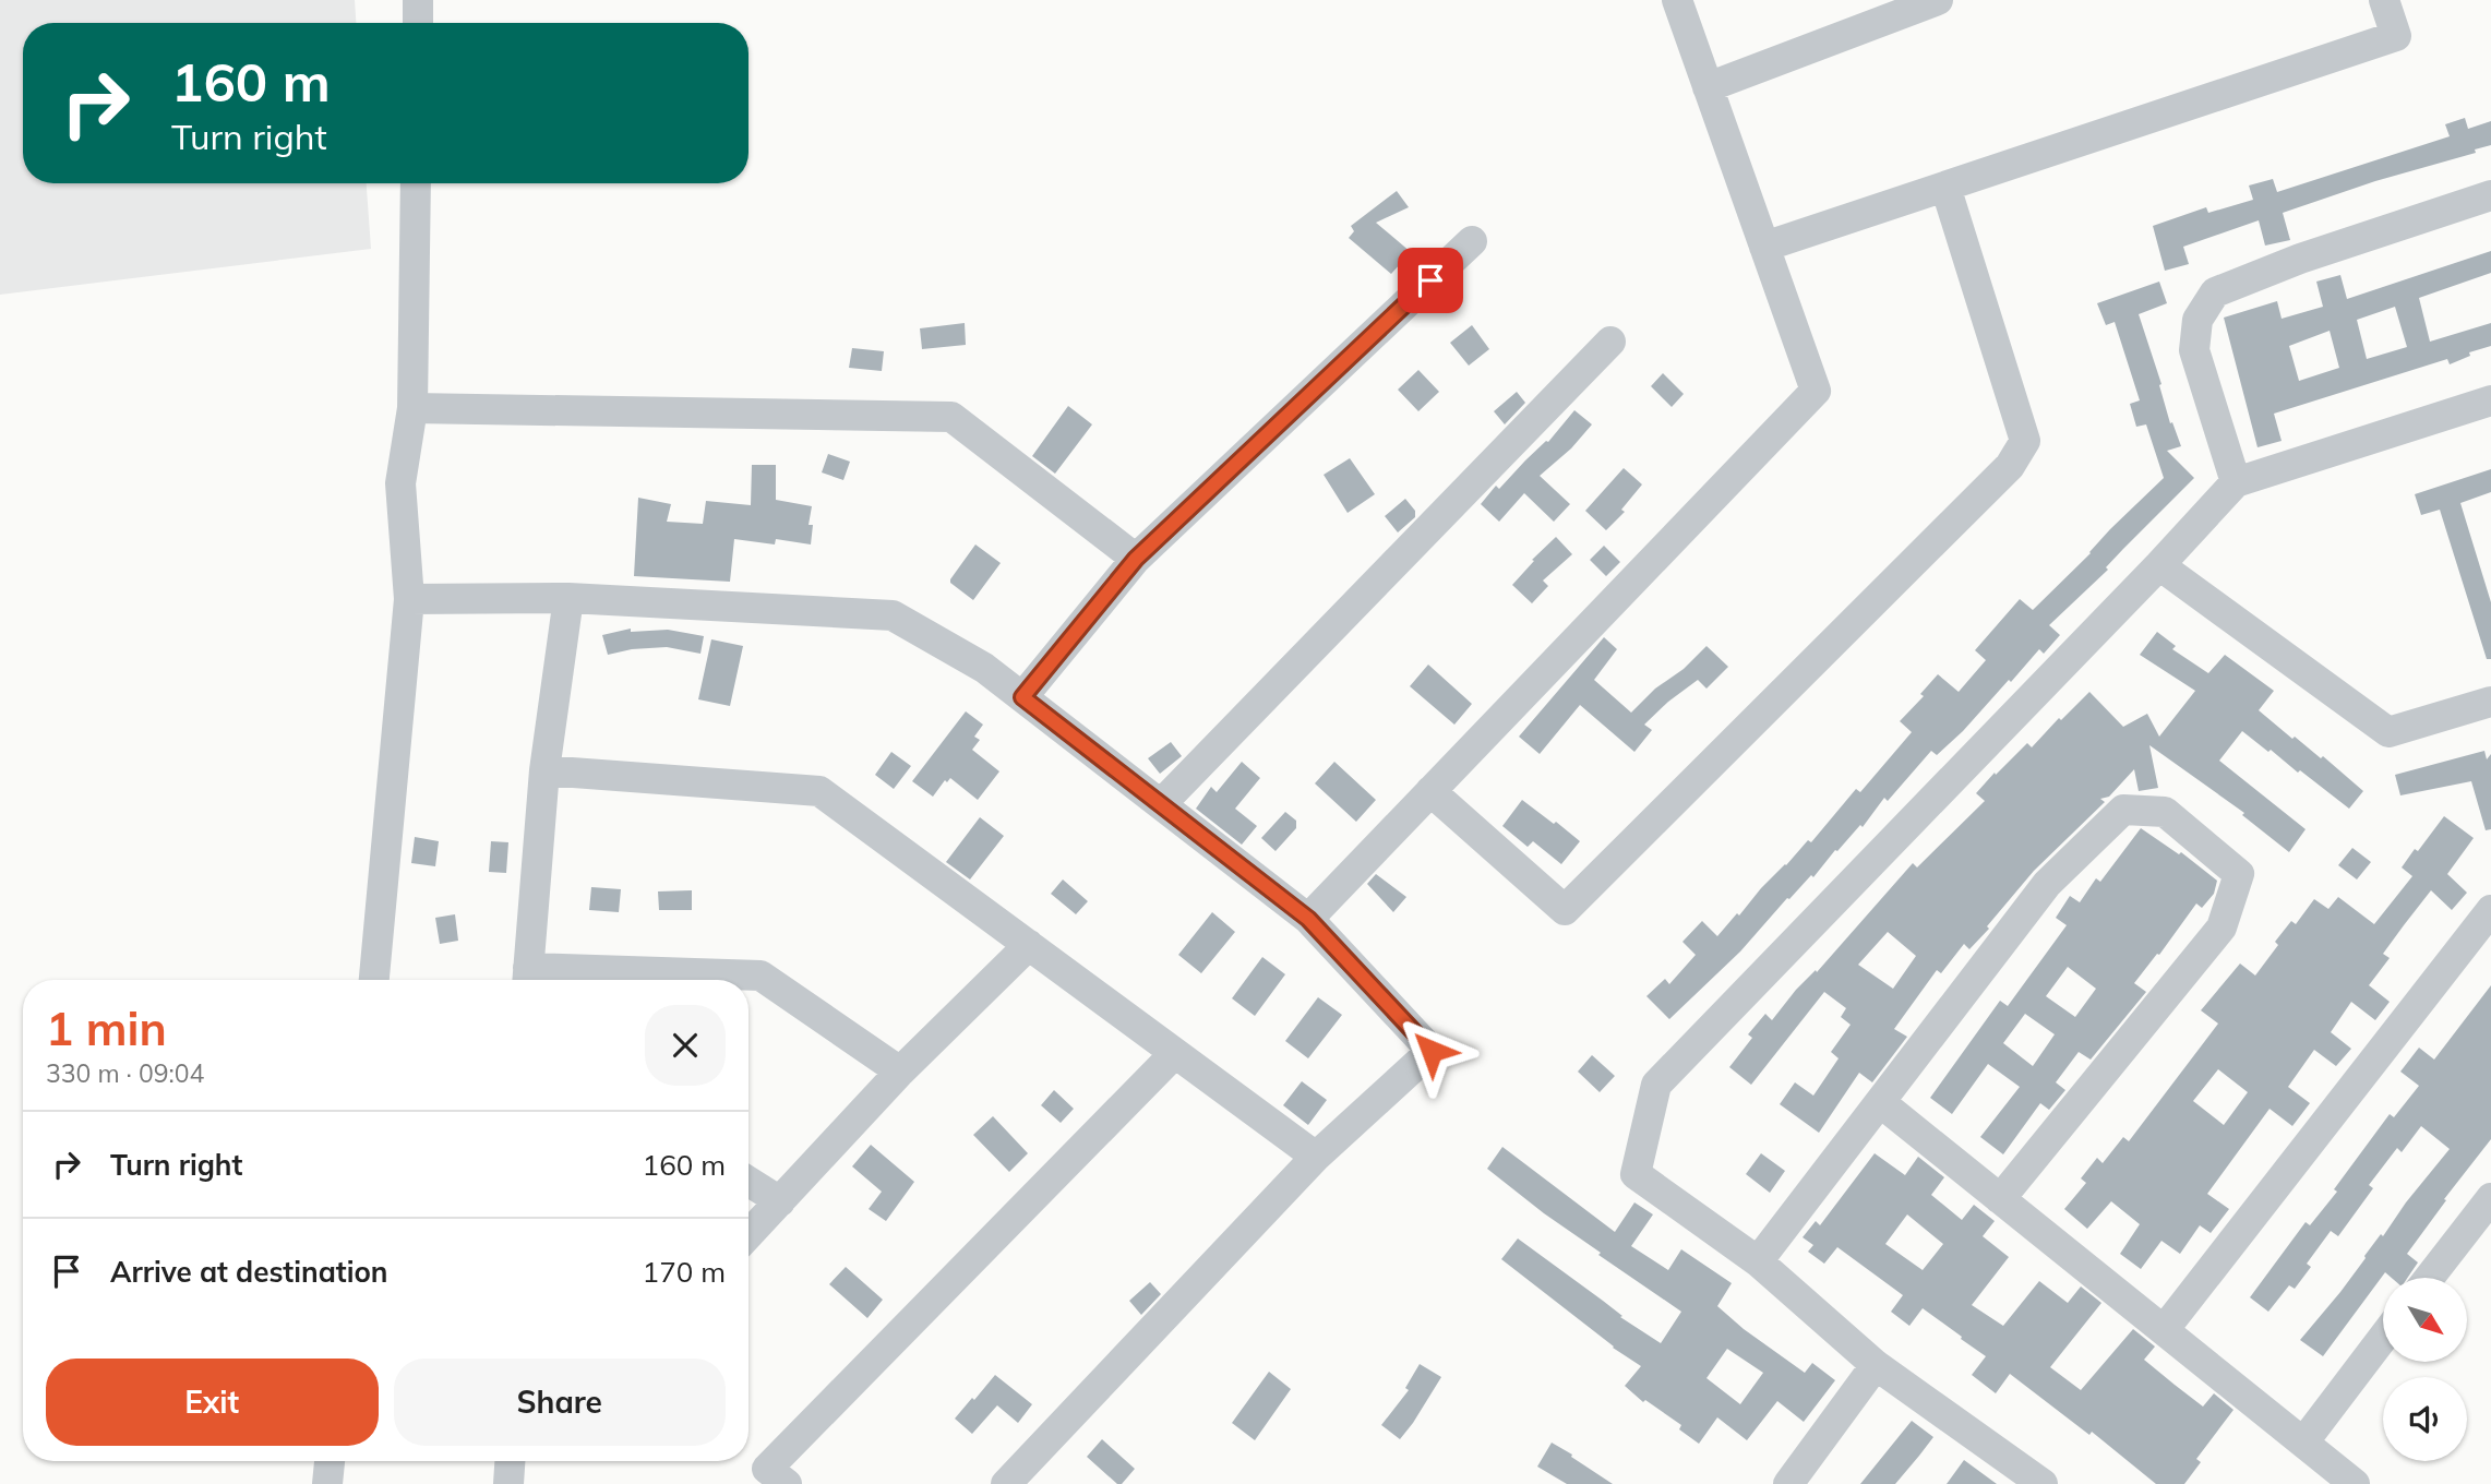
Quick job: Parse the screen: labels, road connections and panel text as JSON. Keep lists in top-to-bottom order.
{
  "north": "bottom right",
  "page": {
    "turn": ["160 m", "Turn right"],
    "heading": ["1 min", "330 m · 09:04"],
    "list": [
      {
        "name": "Turn right",
        "value": "160 m"
      },
      {
        "name": "Arrive at destination",
        "value": "170 m"
      }
    ],
    "buttons": ["Exit", "Share"]
  }
}
